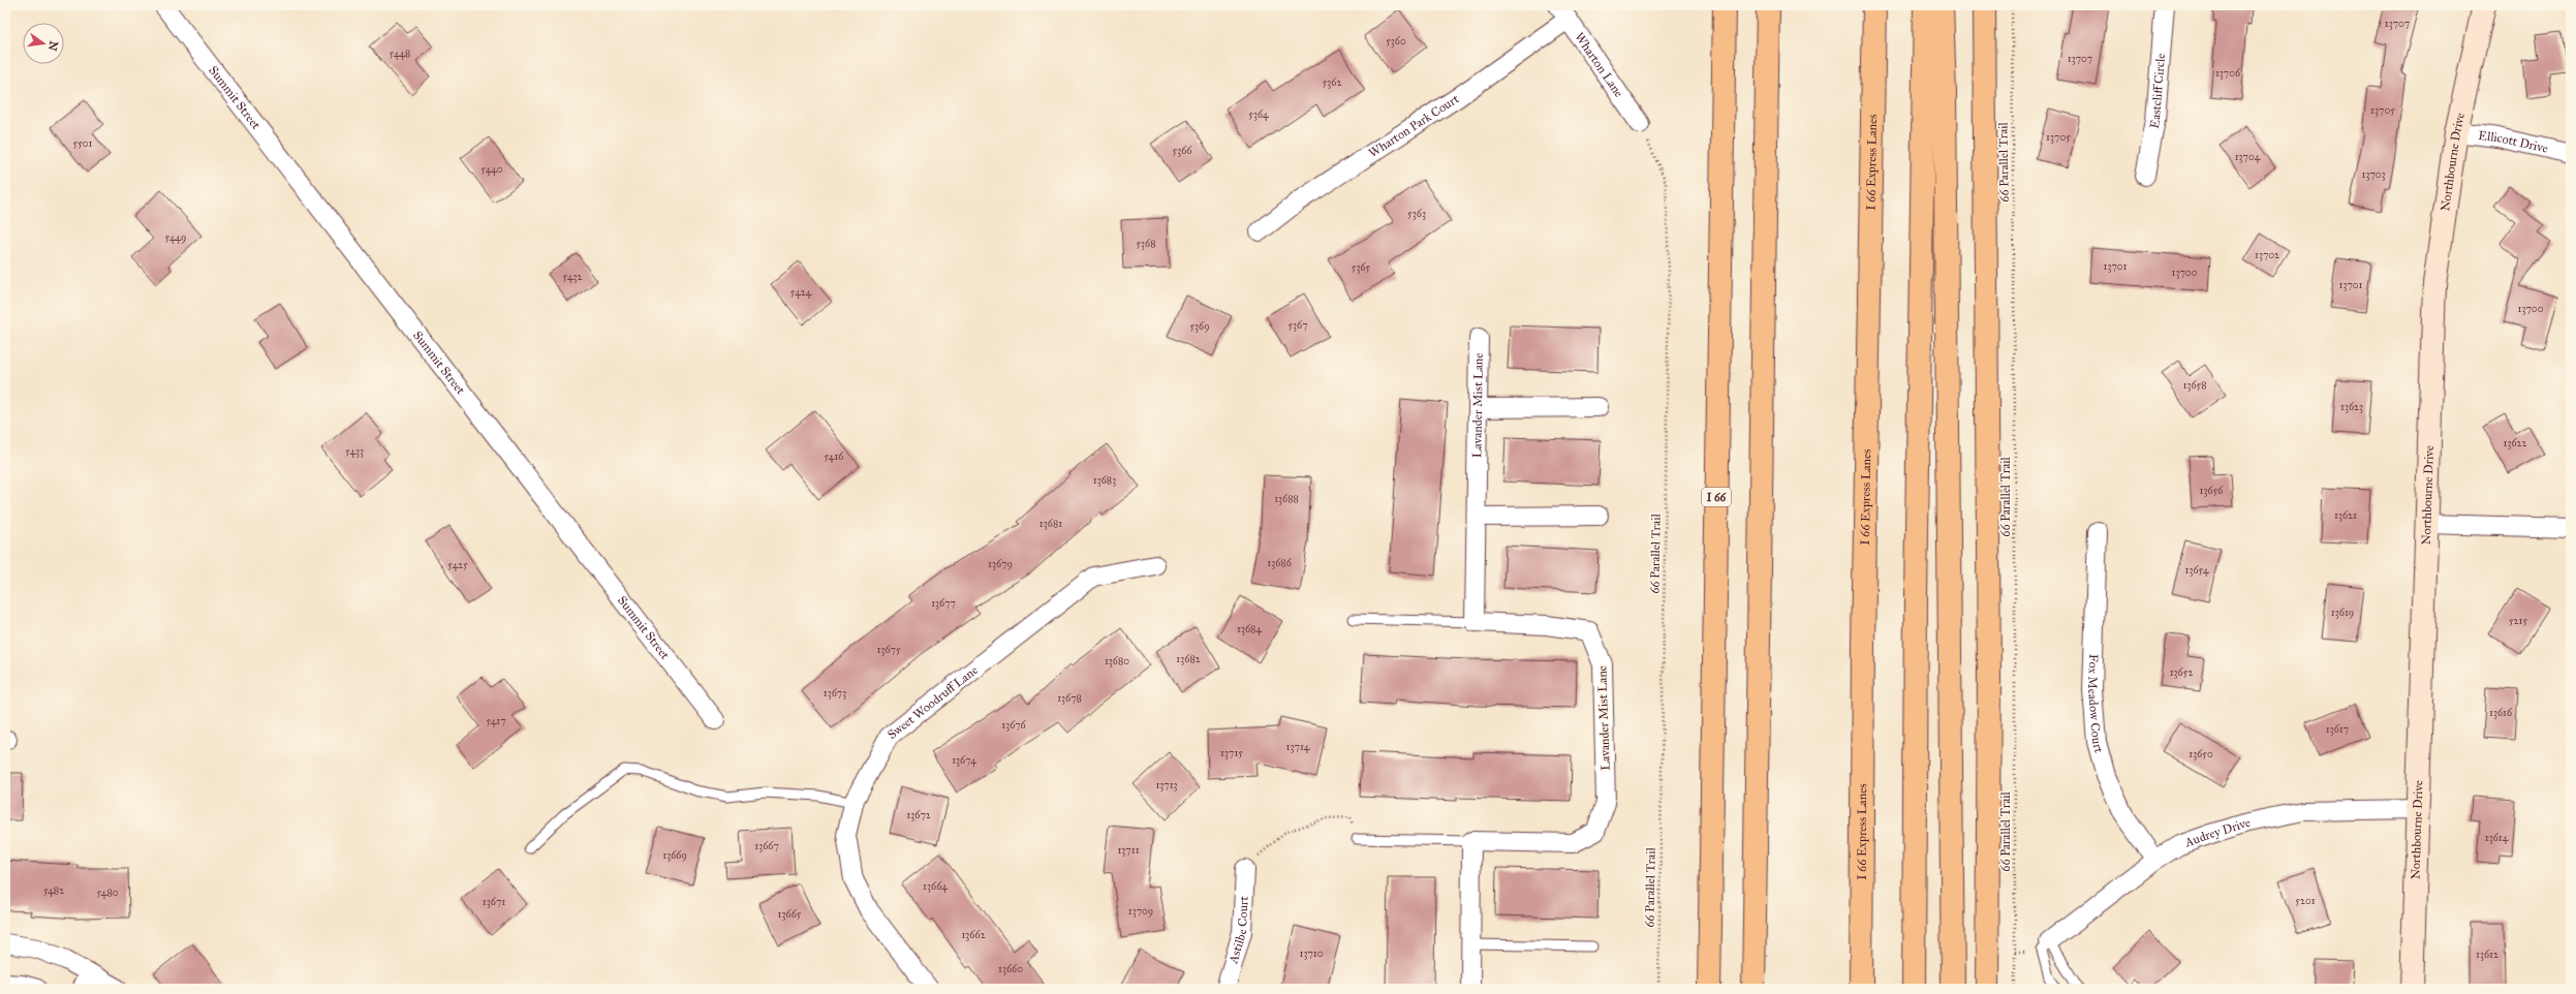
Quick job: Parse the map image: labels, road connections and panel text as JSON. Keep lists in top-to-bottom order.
{
  "streets": {
    "highway": ["I 66 Express Lanes", "I 66"],
    "street": [
      "Wharton Lane",
      "Eastcliff Circle",
      "Summit Street",
      "Wharton Park Court",
      "Ellicott Drive",
      "Northbourne Drive",
      "Lavander Mist Lane",
      "Fox Meadow Court",
      "Sweet Woodruff Lane",
      "Audrey Drive",
      "Astilbe Court"
    ],
    "path": ["66 Parallel Trail"]
  },
  "crossings": [
    ["Wharton Lane", "Wharton Park Court"],
    ["Wharton Lane", "66 Parallel Trail"],
    ["Ellicott Drive", "Northbourne Drive"],
    ["Northbourne Drive", "Audrey Drive"],
    ["Fox Meadow Court", "Audrey Drive"]
  ],
  "house_numbers": [
    "13707",
    "5360",
    "5448",
    "13707",
    "13706",
    "5362",
    "13705",
    "5364",
    "13705",
    "5501",
    "5366",
    "13704",
    "5440",
    "13703",
    "5363",
    "5449",
    "5368",
    "13702",
    "13701",
    "5365",
    "13700",
    "5432",
    "13701",
    "5424",
    "13700",
    "5367",
    "5369",
    "13658",
    "13623",
    "13622",
    "5433",
    "5416",
    "13683",
    "13656",
    "13688",
    "13621",
    "13681",
    "13686",
    "13679",
    "5425",
    "13654",
    "13677",
    "13619",
    "5215",
    "13684",
    "13675",
    "13682",
    "13680",
    "13652",
    "13673",
    "13678",
    "13616",
    "5417",
    "13676",
    "13617",
    "13714",
    "13715",
    "13650",
    "13674",
    "13713",
    "13672",
    "13614",
    "13667",
    "13711",
    "13669",
    "13664",
    "5482",
    "5480",
    "5201",
    "13671",
    "13709",
    "13665",
    "13662",
    "13710",
    "13612",
    "13660"
  ],
  "north": "right"
}
